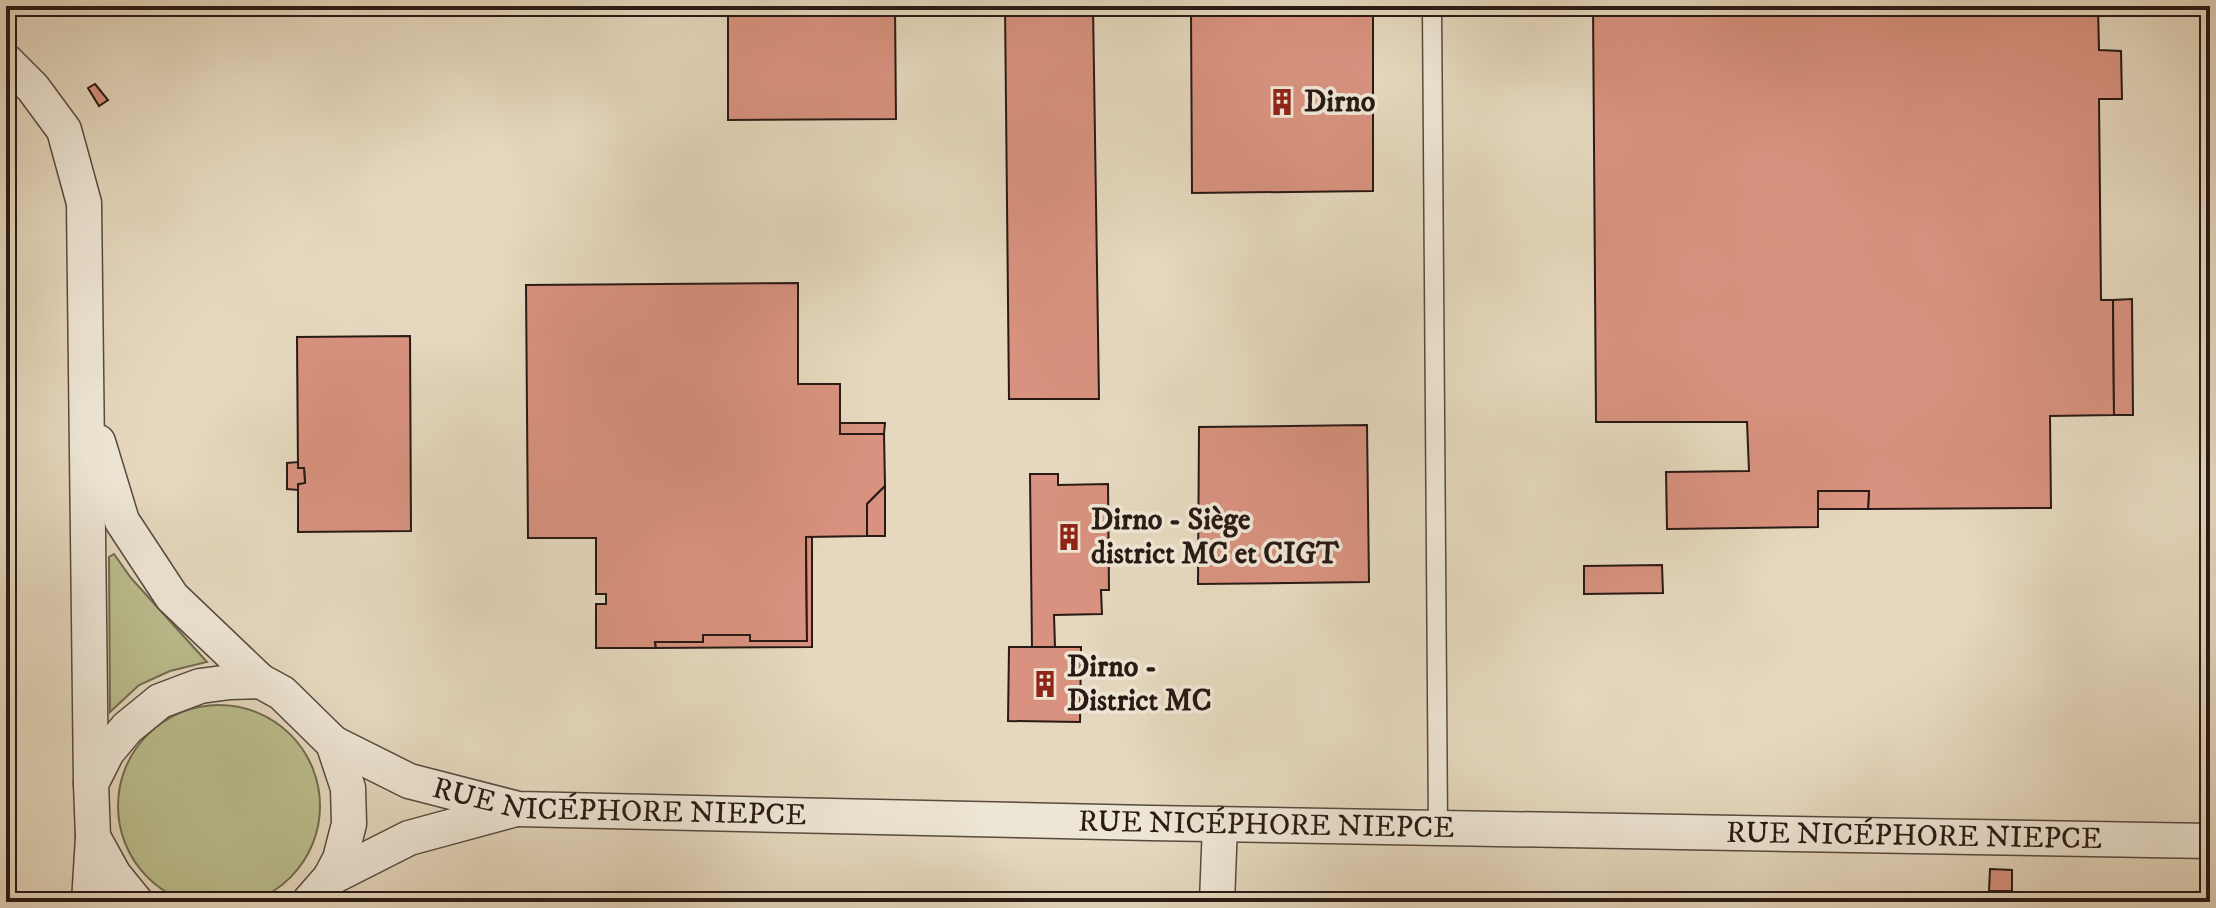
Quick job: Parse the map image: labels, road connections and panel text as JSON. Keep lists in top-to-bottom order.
{
  "streets": {
    "street": ["RUE NICÉPHORE NIEPCE"]
  },
  "places": {
    "building": ["Dirno", "Dirno - Siège district MC et CIGT", "Dirno - District MC"]
  }
}
